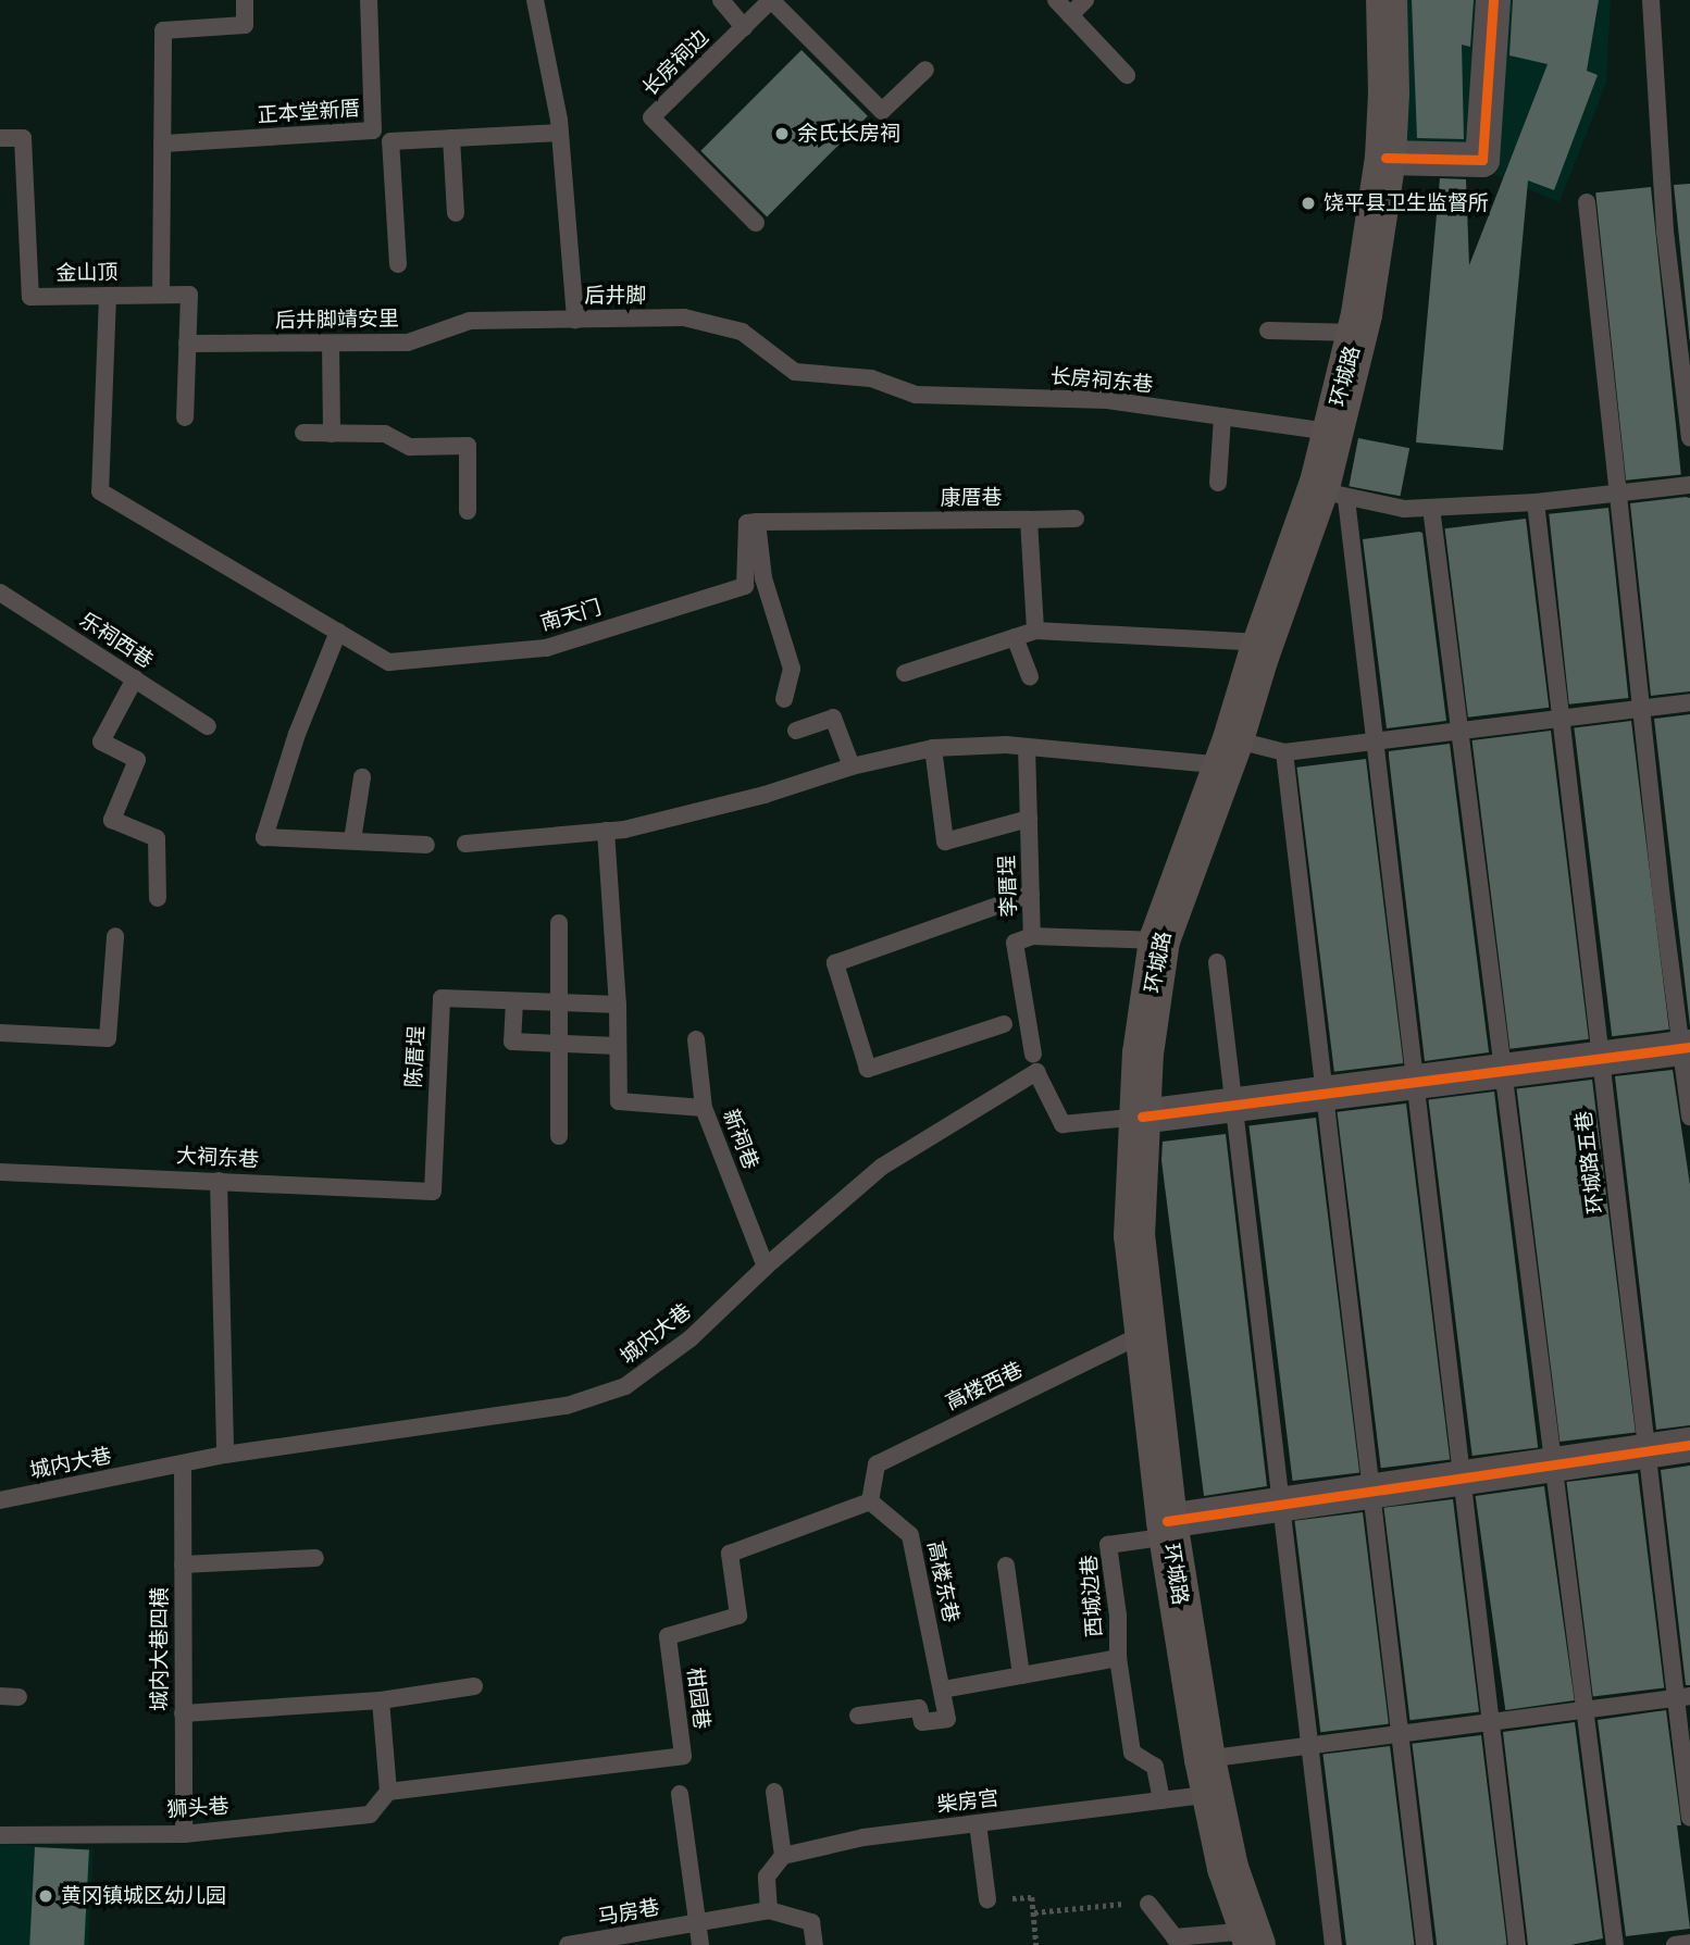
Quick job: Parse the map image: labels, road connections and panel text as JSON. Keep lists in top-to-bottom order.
{
  "streets": {
    "main road": ["环城路"],
    "lane": [
      "长房祠边",
      "正本堂新厝",
      "金山顶",
      "后井脚",
      "后井脚靖安里",
      "长房祠东巷",
      "康厝巷",
      "南天门",
      "乐祠西巷",
      "李厝埕",
      "陈厝埕",
      "新祠巷",
      "大祠东巷",
      "环城路五巷",
      "城内大巷",
      "高楼西巷",
      "高楼东巷",
      "西城边巷",
      "城内大巷四横",
      "柑园巷",
      "柴房宫",
      "狮头巷",
      "马房巷"
    ]
  },
  "crossings": [
    ["金山顶", "后井脚靖安里"],
    ["金山顶", "南天门"],
    ["后井脚", "后井脚靖安里"],
    ["后井脚", "长房祠东巷"],
    ["环城路", "长房祠东巷"],
    ["环城路", "城内大巷"],
    ["环城路", "高楼西巷"],
    ["环城路", "西城边巷"],
    ["环城路", "柴房宫"],
    ["康厝巷", "南天门"],
    ["陈厝埕", "大祠东巷"],
    ["新祠巷", "城内大巷"],
    ["城内大巷", "城内大巷四横"],
    ["高楼西巷", "高楼东巷"],
    ["高楼西巷", "柑园巷"],
    ["高楼东巷", "柑园巷"],
    ["城内大巷四横", "狮头巷"],
    ["柑园巷", "狮头巷"]
  ],
  "places": ["余氏长房祠", "饶平县卫生监督所", "黄冈镇城区幼儿园"]
}
